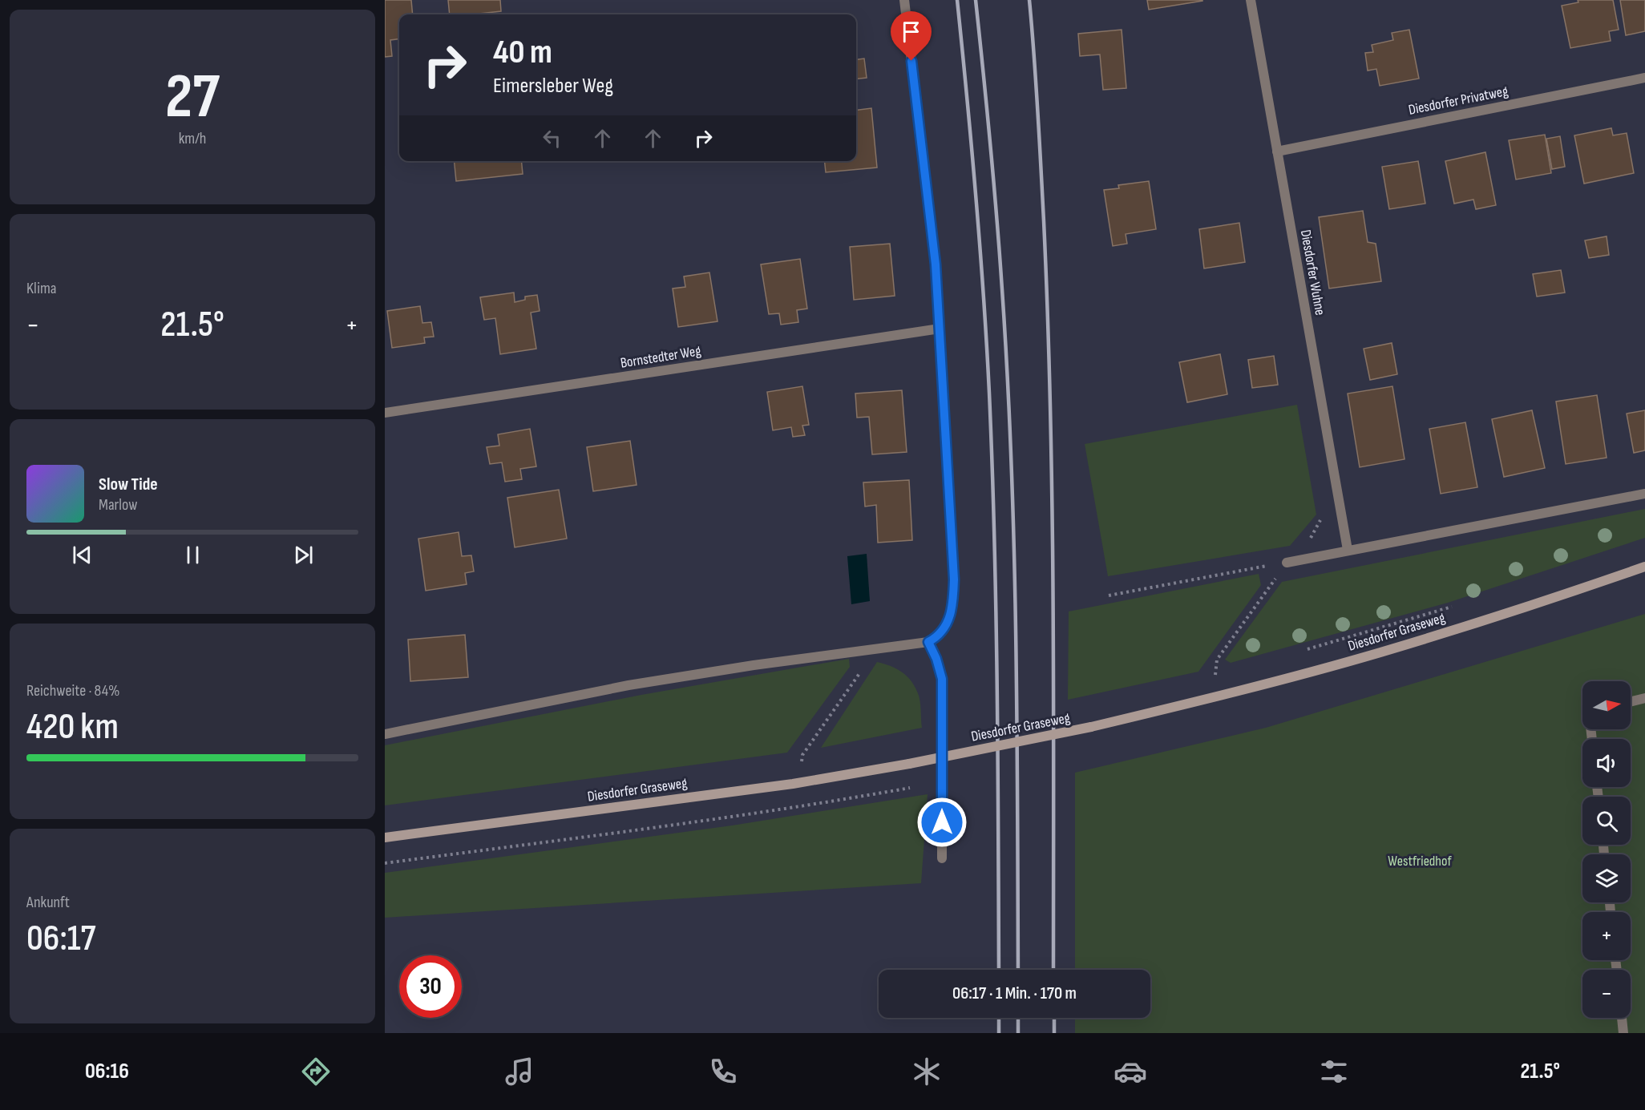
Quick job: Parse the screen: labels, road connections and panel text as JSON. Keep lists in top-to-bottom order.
{
  "streets": {
    "main road": ["Diesdorfer Graseweg"],
    "street": ["Diesdorfer Privatweg", "Diesdorfer Wuhne", "Bornstedter Weg"]
  },
  "crossings": [
    ["Diesdorfer Privatweg", "Diesdorfer Wuhne"]
  ],
  "parks": ["Westfriedhof"],
  "north": "right",
  "page": {
    "tile": [
      ["27", "km/h"],
      "Klima",
      ["Reichweite · 84%", "420 km"],
      ["Ankunft", "06:17"]
    ],
    "turn": ["40 m", "Eimersleber Weg"],
    "heat": ["−", "21.5°", "+"],
    "song": ["Slow Tide", "Marlow"],
    "map_buttons": ["+", "−"],
    "limit": "30",
    "trip": "06:17 · 1 Min. · 170 m",
    "tabs": ["06:16", "21.5°"]
  }
}
